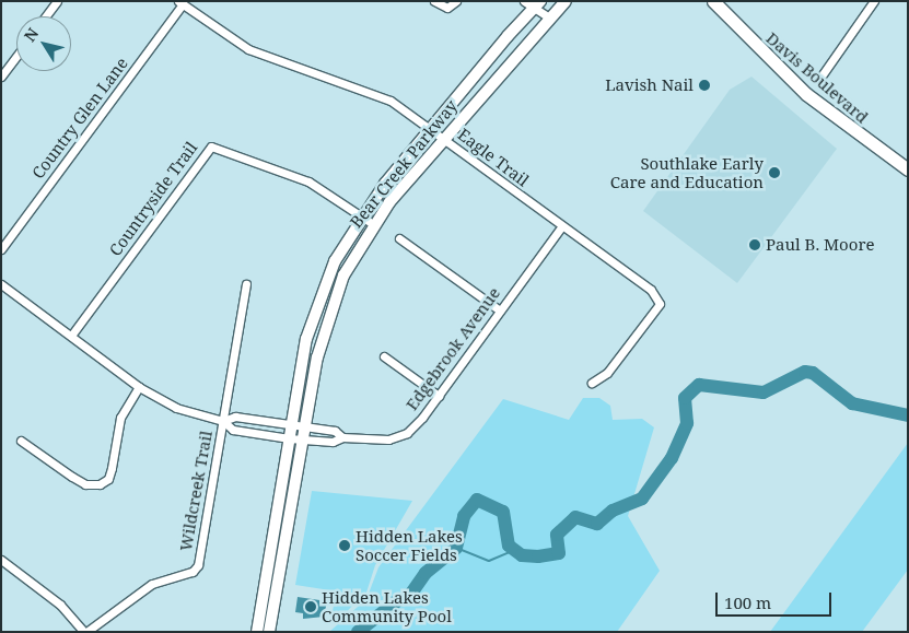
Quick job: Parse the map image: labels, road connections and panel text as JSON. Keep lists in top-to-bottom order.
{
  "streets": {
    "main road": ["Davis Boulevard", "Bear Creek Parkway"],
    "street": [
      "Country Glen Lane",
      "Eagle Trail",
      "Countryside Trail",
      "Edgebrook Avenue",
      "Wildcreek Trail"
    ]
  },
  "crossings": [
    ["Country Glen Lane", "Eagle Trail"],
    ["Eagle Trail", "Bear Creek Parkway"],
    ["Eagle Trail", "Edgebrook Avenue"],
    ["Bear Creek Parkway", "Countryside Trail"],
    ["Bear Creek Parkway", "Edgebrook Avenue"],
    ["Countryside Trail", "Edgebrook Avenue"],
    ["Edgebrook Avenue", "Wildcreek Trail"]
  ],
  "places": [
    "Lavish Nail",
    "Southlake Early Care and Education",
    "Paul B. Moore",
    "Hidden Lakes Soccer Fields",
    "Hidden Lakes Community Pool"
  ],
  "scale_bar": "100 m",
  "north": "top left"
}
